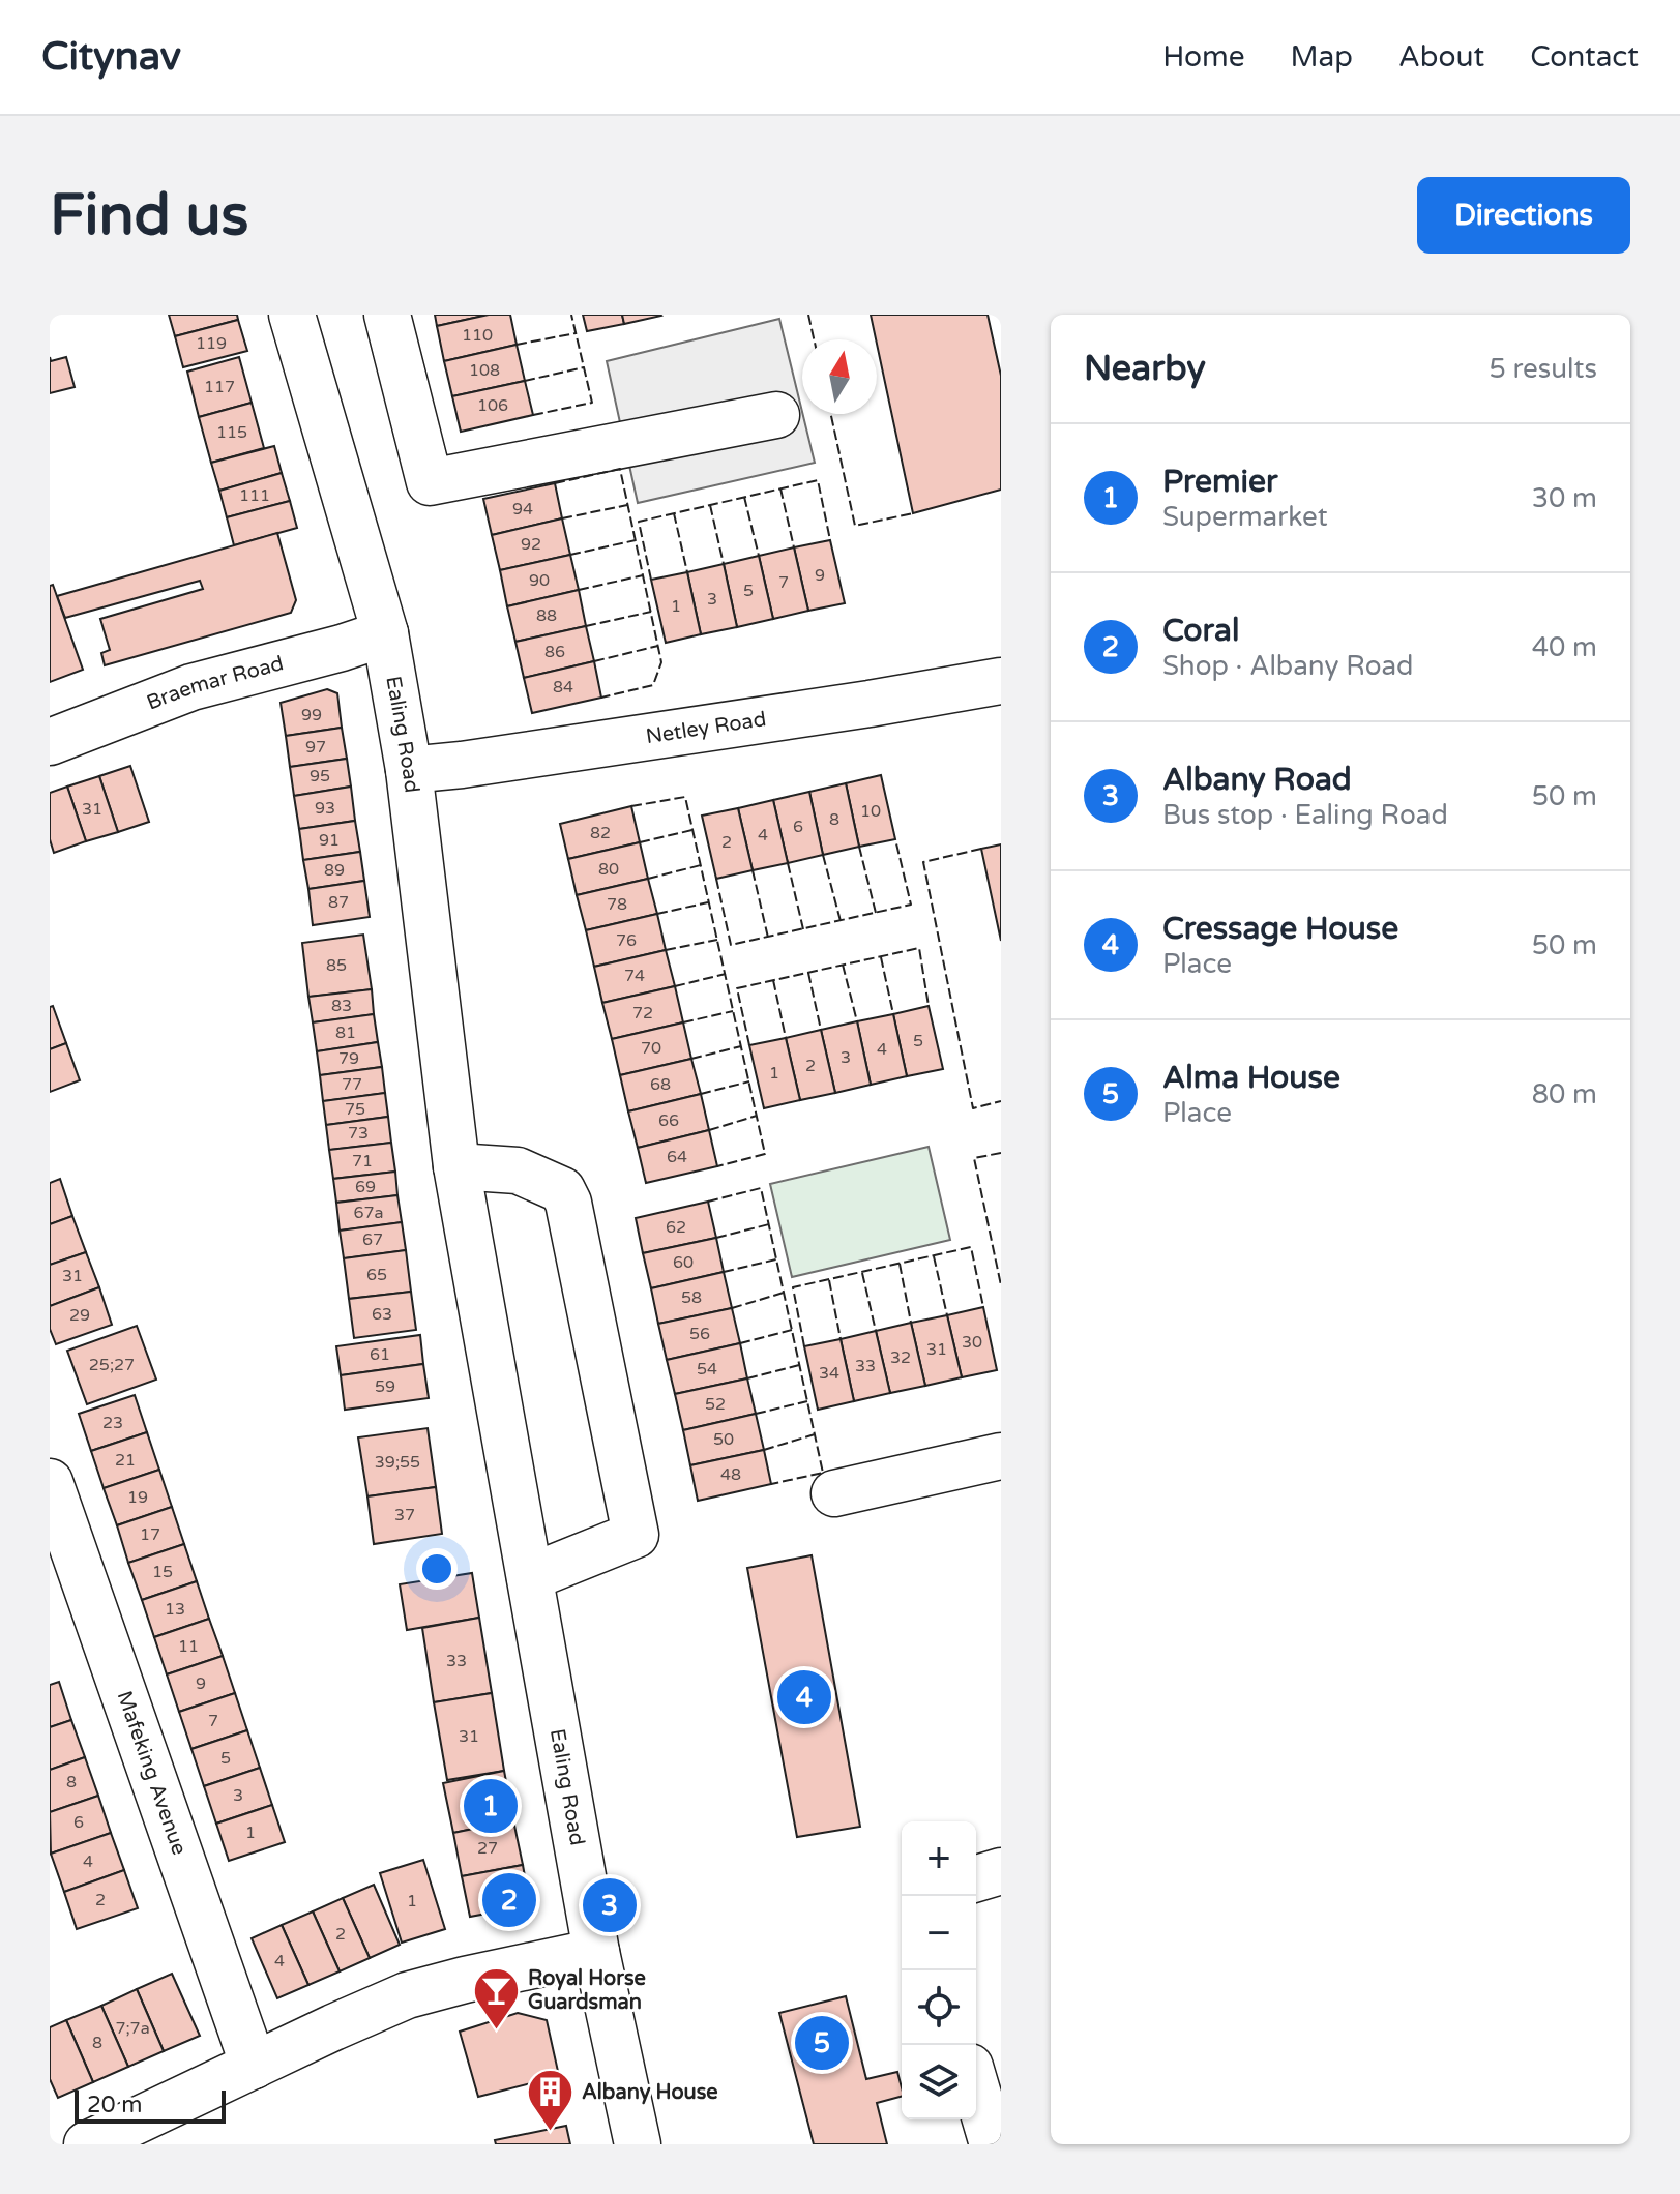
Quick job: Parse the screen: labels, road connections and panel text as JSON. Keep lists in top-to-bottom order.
{
  "streets": {
    "street": [
      "Braemar Road",
      "Netley Road",
      "Ealing Road",
      "Mafeking Avenue"
    ]
  },
  "crossings": [
    ["Braemar Road", "Ealing Road"],
    ["Netley Road", "Ealing Road"]
  ],
  "places": {
    "bar": ["Royal Horse Guardsman"],
    "building": ["Albany House"]
  },
  "house_numbers": [
    "110",
    "119",
    "108",
    "117",
    "106",
    "115",
    "111",
    "94",
    "92",
    "9",
    "90",
    "7",
    "5",
    "3",
    "1",
    "88",
    "86",
    "84",
    "99",
    "97",
    "95",
    "93",
    "31",
    "10",
    "8",
    "6",
    "82",
    "4",
    "91",
    "2",
    "80",
    "89",
    "87",
    "78",
    "76",
    "85",
    "74",
    "83",
    "72",
    "81",
    "5",
    "70",
    "4",
    "3",
    "79",
    "2",
    "1",
    "77",
    "68",
    "75",
    "66",
    "73",
    "64",
    "71",
    "69",
    "67a",
    "62",
    "67",
    "60",
    "65",
    "31",
    "58",
    "63",
    "29",
    "56",
    "30",
    "31",
    "61",
    "32",
    "25;27",
    "33",
    "54",
    "34",
    "59",
    "52",
    "23",
    "50",
    "21",
    "39;55",
    "48",
    "19",
    "37",
    "17",
    "15",
    "13",
    "11",
    "33",
    "9",
    "7",
    "31",
    "5",
    "8",
    "3",
    "6",
    "1",
    "27",
    "4",
    "2",
    "1",
    "2",
    "4",
    "7;7a",
    "8"
  ],
  "scale_bar": "20 m",
  "north": "top",
  "page": {
    "header": "Citynav",
    "nav": [
      "Home",
      "Map",
      "About",
      "Contact"
    ],
    "buttons": "Directions",
    "title": "Find us",
    "heading": ["Nearby", "5 results"],
    "list": [
      {
        "mark": "1",
        "name": "Premier",
        "note": "Supermarket",
        "value": "30 m"
      },
      {
        "mark": "2",
        "name": "Coral",
        "note": "Shop · Albany Road",
        "value": "40 m"
      },
      {
        "mark": "3",
        "name": "Albany Road",
        "note": "Bus stop · Ealing Road",
        "value": "50 m"
      },
      {
        "mark": "4",
        "name": "Cressage House",
        "note": "Place",
        "value": "50 m"
      },
      {
        "mark": "5",
        "name": "Alma House",
        "note": "Place",
        "value": "80 m"
      }
    ],
    "pins": [
      "4",
      "1",
      "2",
      "3",
      "5"
    ],
    "map_buttons": ["+", "−"],
    "scale": "20 m"
  }
}
